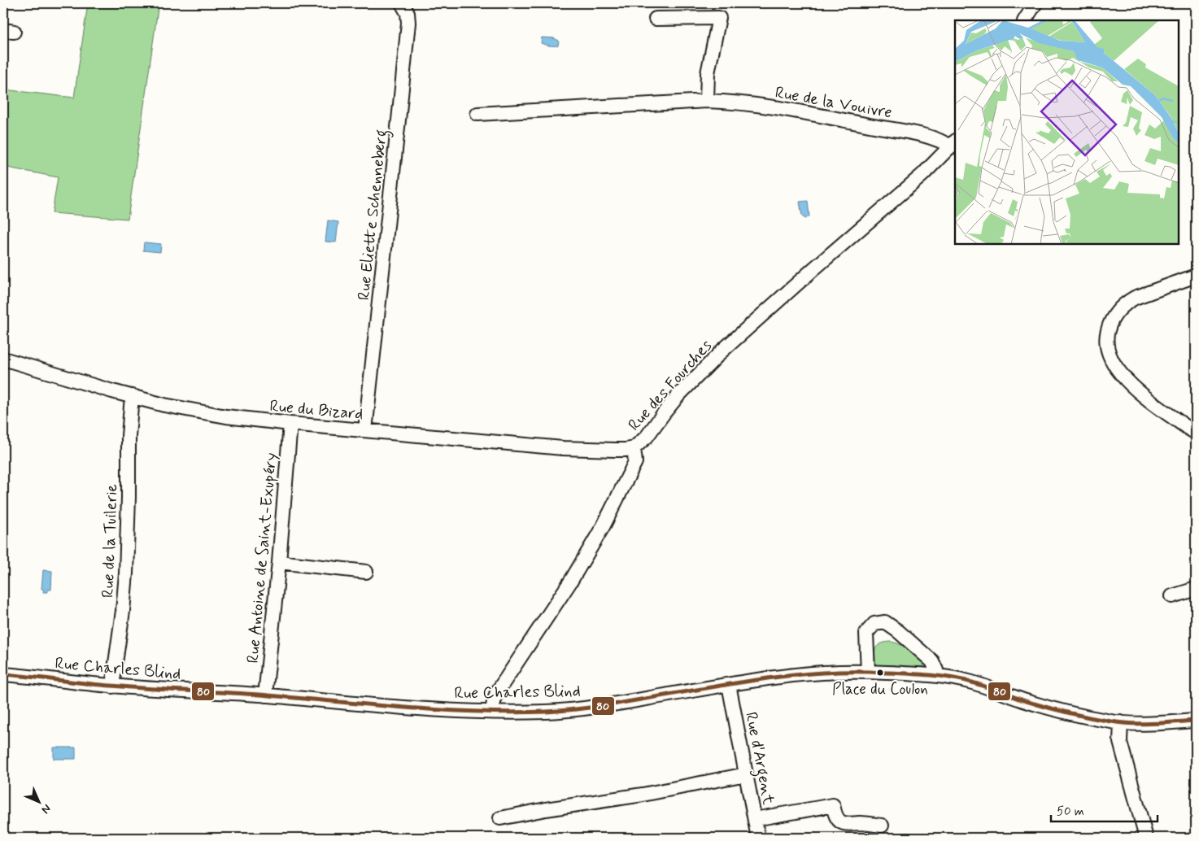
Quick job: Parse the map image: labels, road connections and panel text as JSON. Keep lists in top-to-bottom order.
{
  "streets": {
    "street": [
      "Rue de la Vouivre",
      "Rue Eliette Schenneberg",
      "Rue des Fourches",
      "Rue du Bizard",
      "Rue de la Tuilerie",
      "Rue Antoine de Saint-Exupéry",
      "Rue Charles Blind",
      "Rue d'Argent"
    ]
  },
  "crossings": [
    ["Rue de la Vouivre", "Rue des Fourches"],
    ["Rue Eliette Schenneberg", "Rue du Bizard"],
    ["Rue des Fourches", "Rue du Bizard"],
    ["Rue des Fourches", "Rue Charles Blind"],
    ["Rue du Bizard", "Rue de la Tuilerie"],
    ["Rue du Bizard", "Rue Antoine de Saint-Exupéry"],
    ["Rue de la Tuilerie", "Rue Charles Blind"],
    ["Rue Antoine de Saint-Exupéry", "Rue Charles Blind"],
    ["Rue Charles Blind", "Rue d'Argent"]
  ],
  "places": ["Place du Coulon"],
  "lines": ["transit line 80"],
  "scale_bar": "50 m",
  "north": "bottom right"
}
